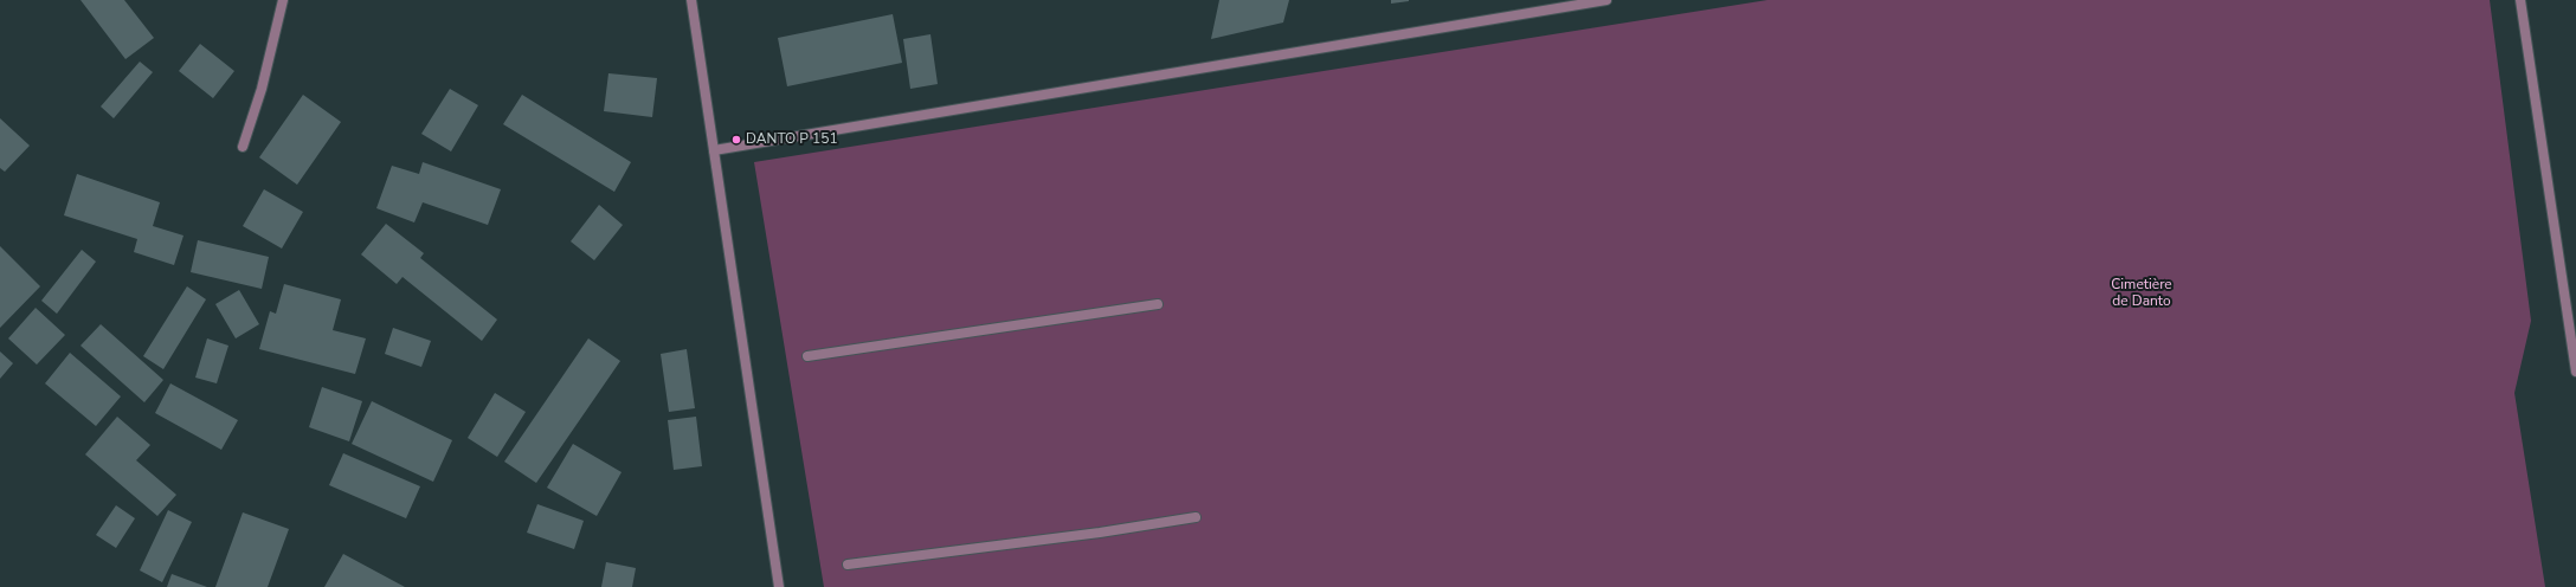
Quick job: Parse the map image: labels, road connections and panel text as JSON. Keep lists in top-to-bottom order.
{
  "parks": ["Cimetière de Danto"],
  "places": ["DANTO P 151"]
}
